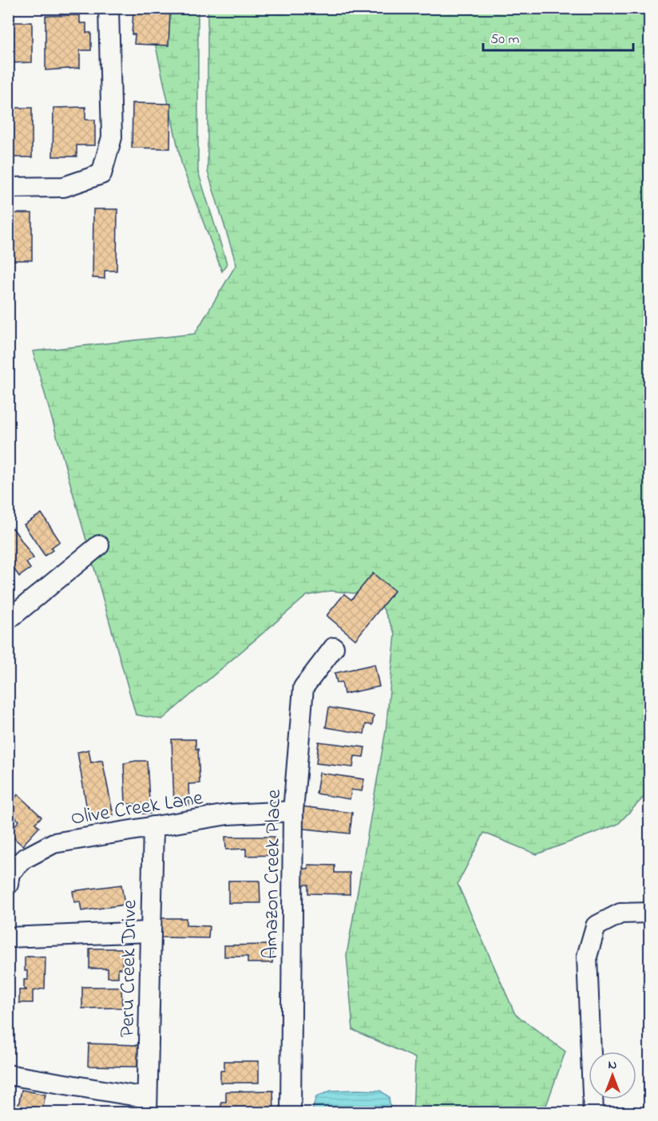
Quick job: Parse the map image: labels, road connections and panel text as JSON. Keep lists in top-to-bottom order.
{
  "streets": {
    "street": ["Olive Creek Lane", "Amazon Creek Place", "Peru Creek Drive"]
  },
  "crossings": [
    ["Olive Creek Lane", "Amazon Creek Place"],
    ["Olive Creek Lane", "Peru Creek Drive"]
  ],
  "scale_bar": "50 m",
  "north": "top"
}
